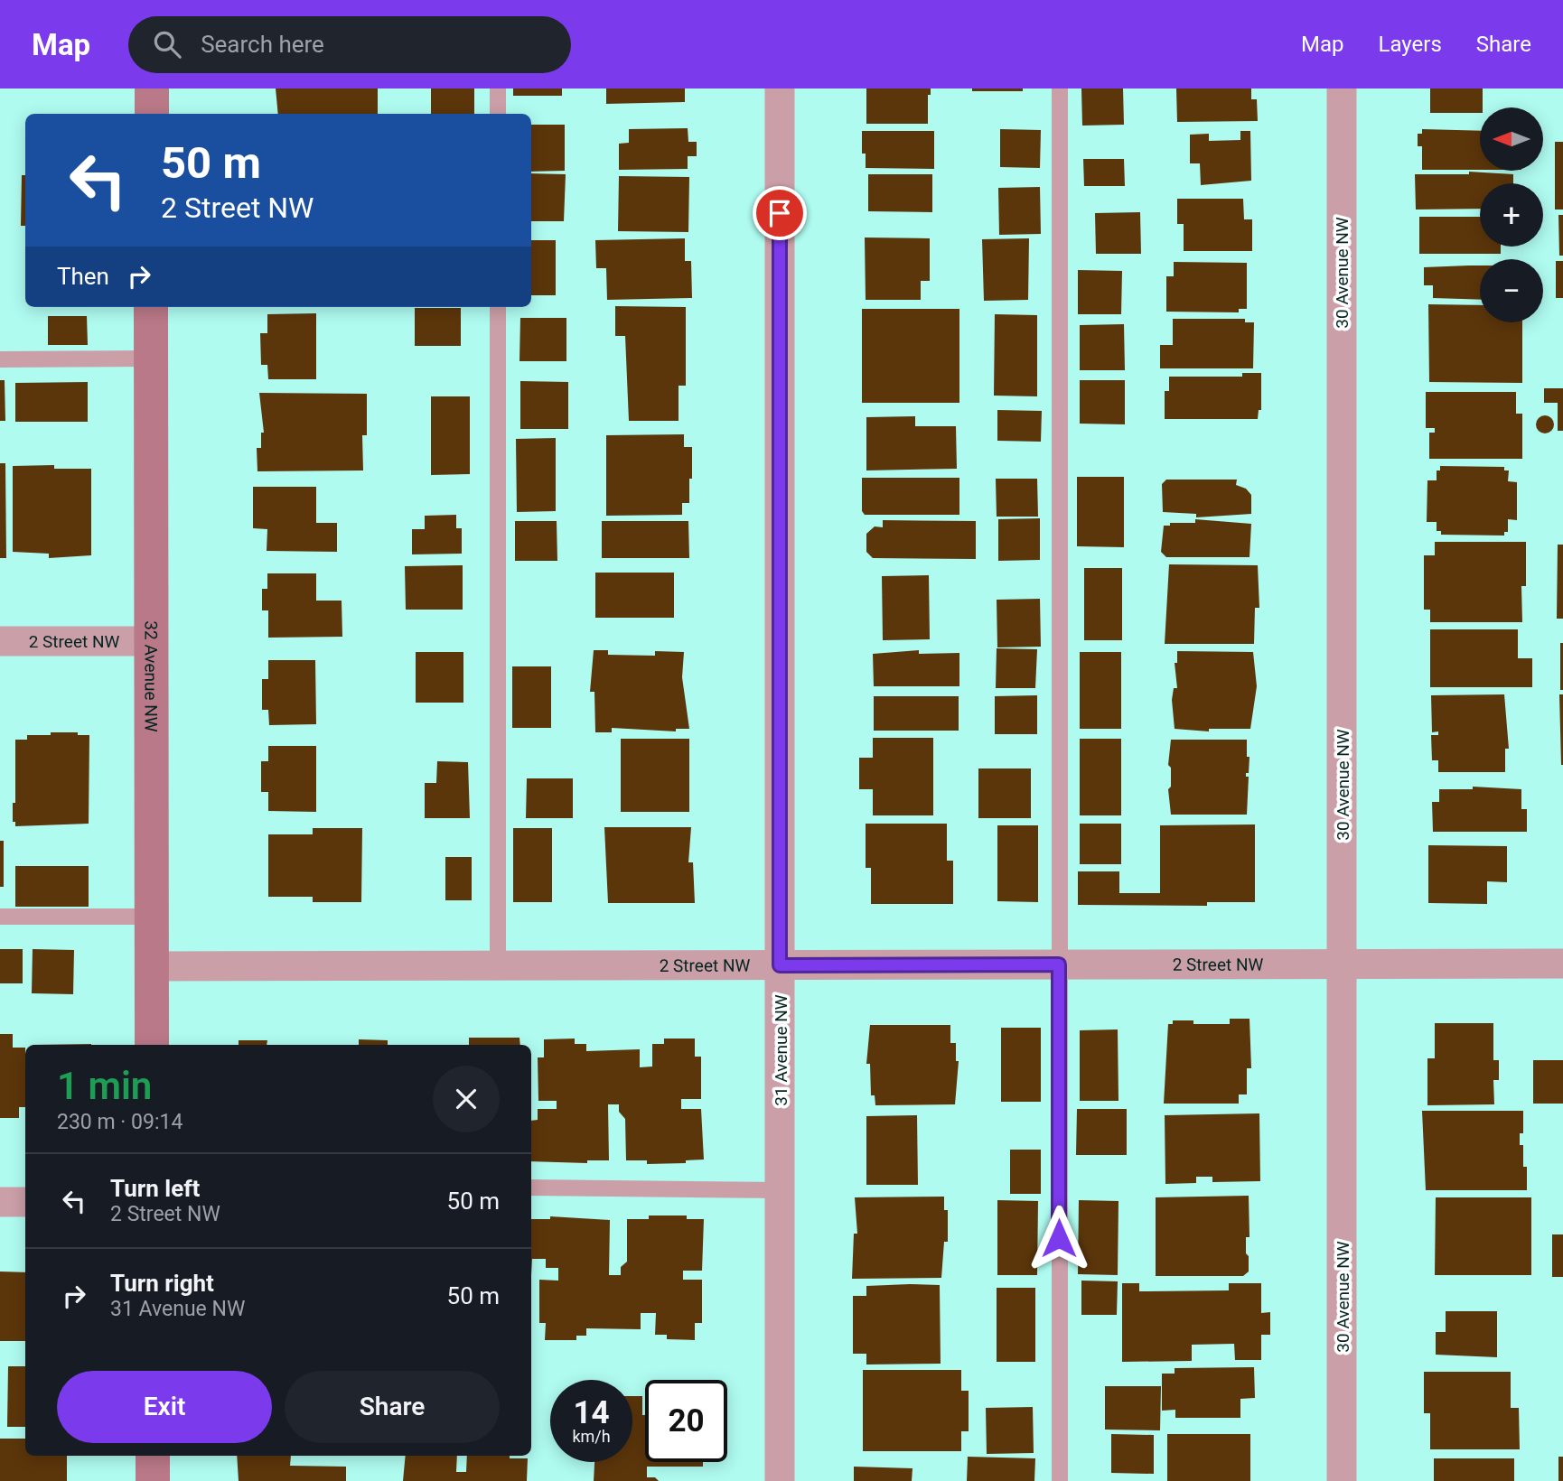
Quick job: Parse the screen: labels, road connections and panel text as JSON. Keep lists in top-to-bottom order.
{
  "streets": {
    "street": [
      "30 Avenue NW",
      "2 Street NW",
      "32 Avenue NW",
      "31 Avenue NW"
    ]
  },
  "crossings": [
    ["30 Avenue NW", "2 Street NW"],
    ["2 Street NW", "32 Avenue NW"],
    ["2 Street NW", "31 Avenue NW"]
  ],
  "north": "left",
  "page": {
    "header": "Map",
    "search": "Search here",
    "nav": ["Map", "Layers", "Share"],
    "map_buttons": ["+", "−"],
    "turn": ["50 m", "2 Street NW"],
    "then": "Then",
    "heading": ["1 min", "230 m · 09:14"],
    "list": [
      {
        "name": "Turn left",
        "note": "2 Street NW",
        "value": "50 m"
      },
      {
        "name": "Turn right",
        "note": "31 Avenue NW",
        "value": "50 m"
      }
    ],
    "buttons": ["Exit", "Share"],
    "speed": "14 km/h",
    "limit": "20"
  }
}
